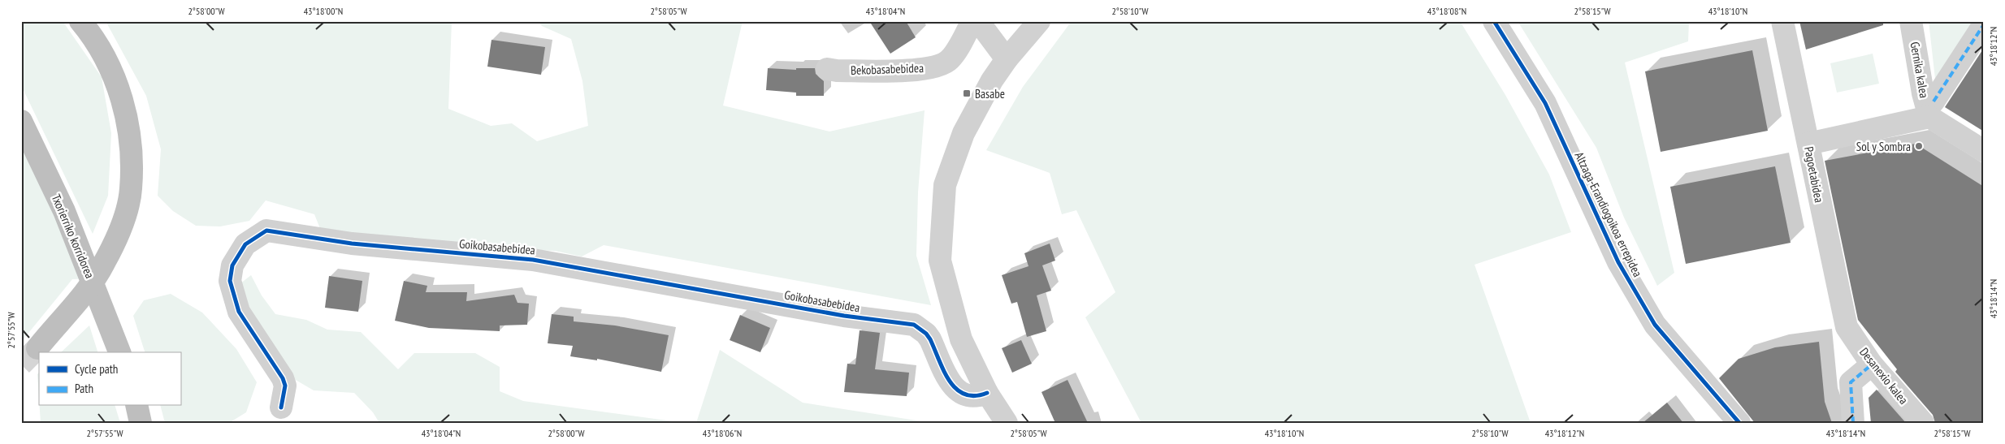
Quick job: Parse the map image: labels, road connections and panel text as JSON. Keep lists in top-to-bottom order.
{
  "streets": {
    "highway": ["Txorierriko korridorea"],
    "street": [
      "Bekobasabebidea",
      "Gernika kalea",
      "Pagoetabidea",
      "Altzaga-Erandiogoikoa errepidea",
      "Goikobasabebidea",
      "Desanexio kalea"
    ]
  },
  "crossings": [
    ["Pagoetabidea", "Desanexio kalea"]
  ],
  "places": {
    "transit": ["Basabe"],
    "other": ["Sol y Sombra"]
  },
  "legend": ["Cycle path", "Path"],
  "coordinates": [
    "2°58'00\"W",
    "43°18'00\"N",
    "2°58'05\"W",
    "43°18'04\"N",
    "2°58'10\"W",
    "43°18'08\"N",
    "2°58'15\"W",
    "43°18'10\"N",
    "43°18'12\"N",
    "43°18'14\"N",
    "2°57'55\"W",
    "43°18'06\"N"
  ]
}
